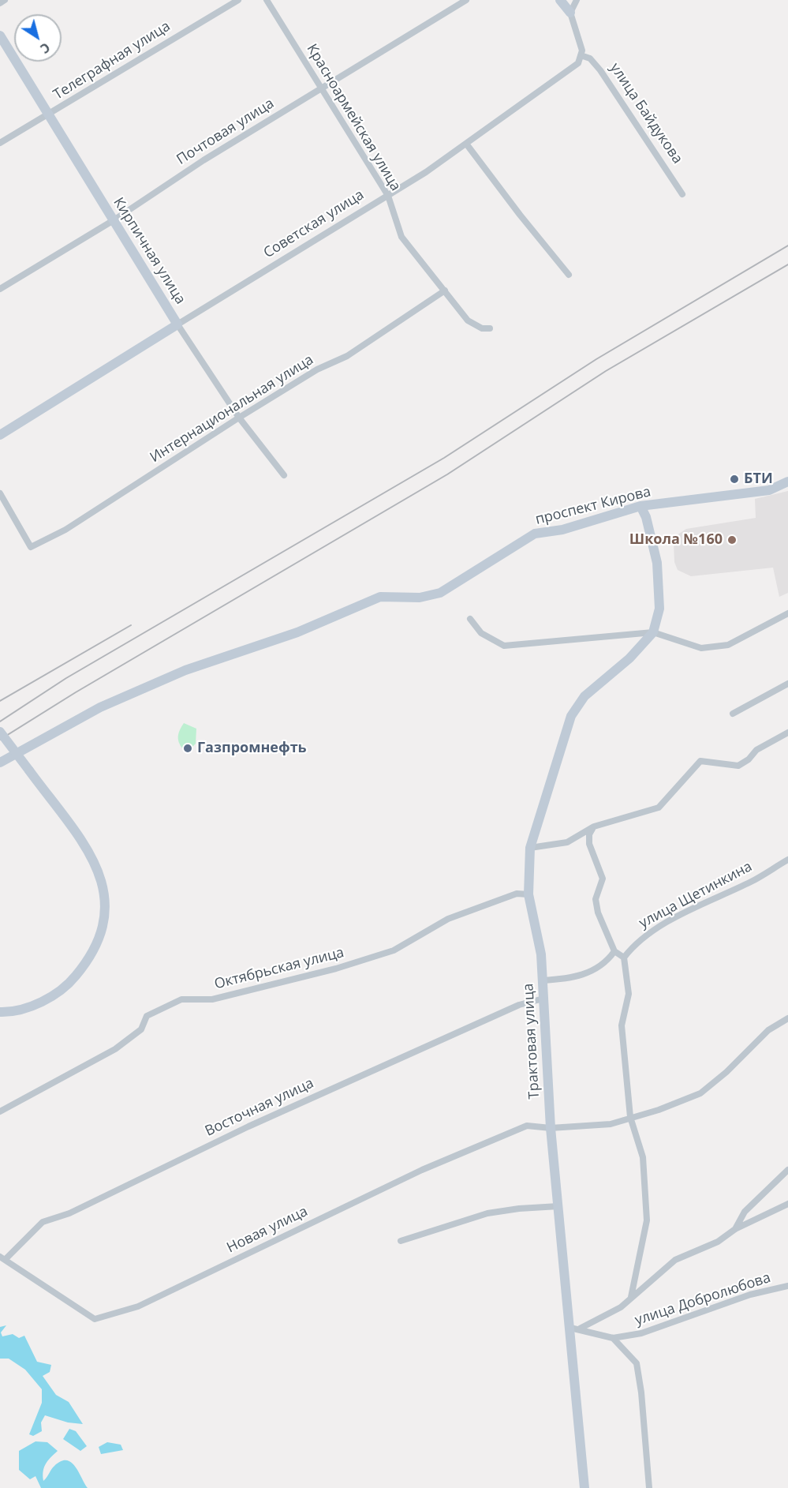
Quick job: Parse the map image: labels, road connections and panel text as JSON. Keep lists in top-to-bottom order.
{
  "streets": {
    "street": [
      "Телеграфная улица",
      "улица Байдукова",
      "Красноармейская улица",
      "Почтовая улица",
      "Советская улица",
      "Кирпичная улица",
      "Интернациональная улица",
      "проспект Кирова",
      "улица Щетинкина",
      "Октябрьская улица",
      "Трактовая улица",
      "Восточная улица",
      "Новая улица",
      "улица Добролюбова"
    ]
  },
  "crossings": [
    ["Телеграфная улица", "Кирпичная улица"],
    ["улица Байдукова", "Советская улица"],
    ["Красноармейская улица", "Почтовая улица"],
    ["Красноармейская улица", "Советская улица"],
    ["Красноармейская улица", "Интернациональная улица"],
    ["Почтовая улица", "Кирпичная улица"],
    ["Советская улица", "Кирпичная улица"],
    ["Кирпичная улица", "Интернациональная улица"],
    ["Октябрьская улица", "Трактовая улица"],
    ["Трактовая улица", "Восточная улица"],
    ["Трактовая улица", "Новая улица"],
    ["Трактовая улица", "улица Добролюбова"],
    ["Восточная улица", "Новая улица"]
  ],
  "places": ["БТИ", "Школа №160", "Газпромнефть"],
  "north": "bottom right"
}
